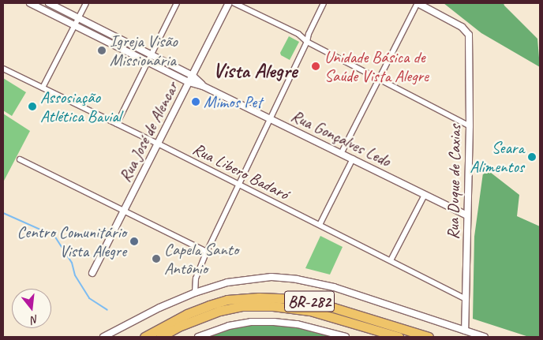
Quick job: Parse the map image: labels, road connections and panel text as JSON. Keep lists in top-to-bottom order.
{
  "streets": {
    "highway": ["BR-282"],
    "street": [
      "Rua José de Alencar",
      "Rua Gonçalves Ledo",
      "Rua Libero Badaró",
      "Rua Duque de Caxias"
    ]
  },
  "crossings": [
    ["Rua José de Alencar", "Rua Gonçalves Ledo"],
    ["Rua José de Alencar", "Rua Libero Badaró"],
    ["Rua Gonçalves Ledo", "Rua Duque de Caxias"],
    ["Rua Libero Badaró", "Rua Duque de Caxias"]
  ],
  "districts": ["Vista Alegre"],
  "places": [
    "Igreja Visão Missionária",
    "Unidade Básica de Saúde Vista Alegre",
    "Mimos Pet",
    "Assosiação Atlética Bavial",
    "Seara Alimentos",
    "Centro Comunitário Vista Alegre",
    "Capela Santo Antônio"
  ],
  "north": "bottom"
}
